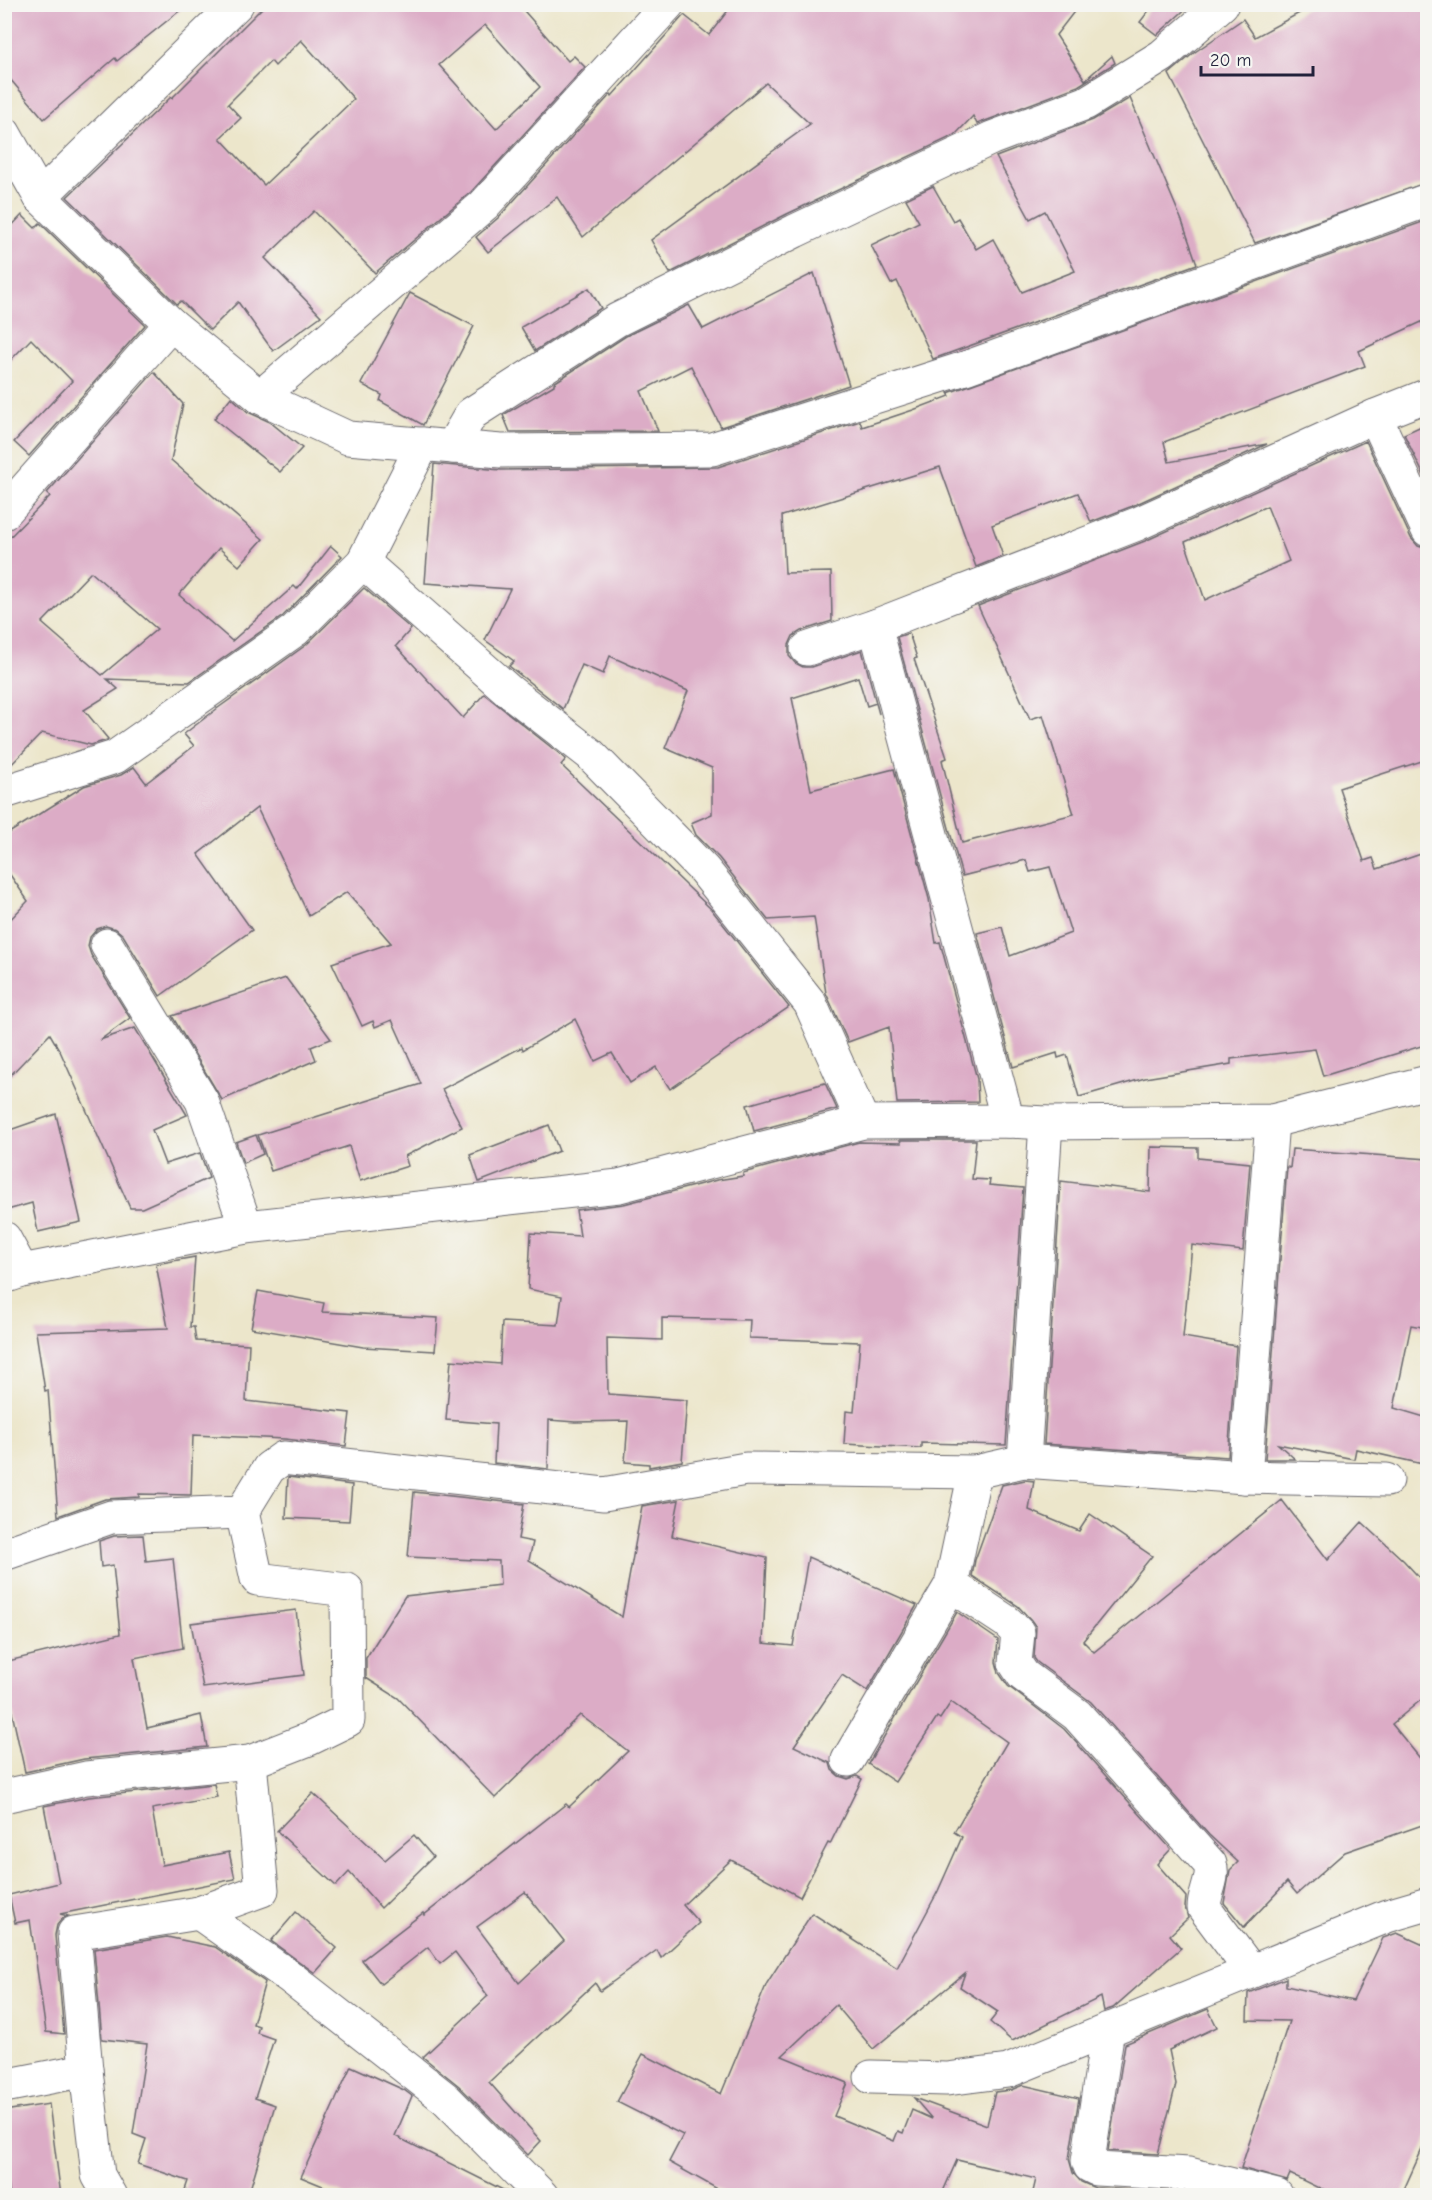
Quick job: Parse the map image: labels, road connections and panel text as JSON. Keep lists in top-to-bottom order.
{
  "scale_bar": "20 m"
}
